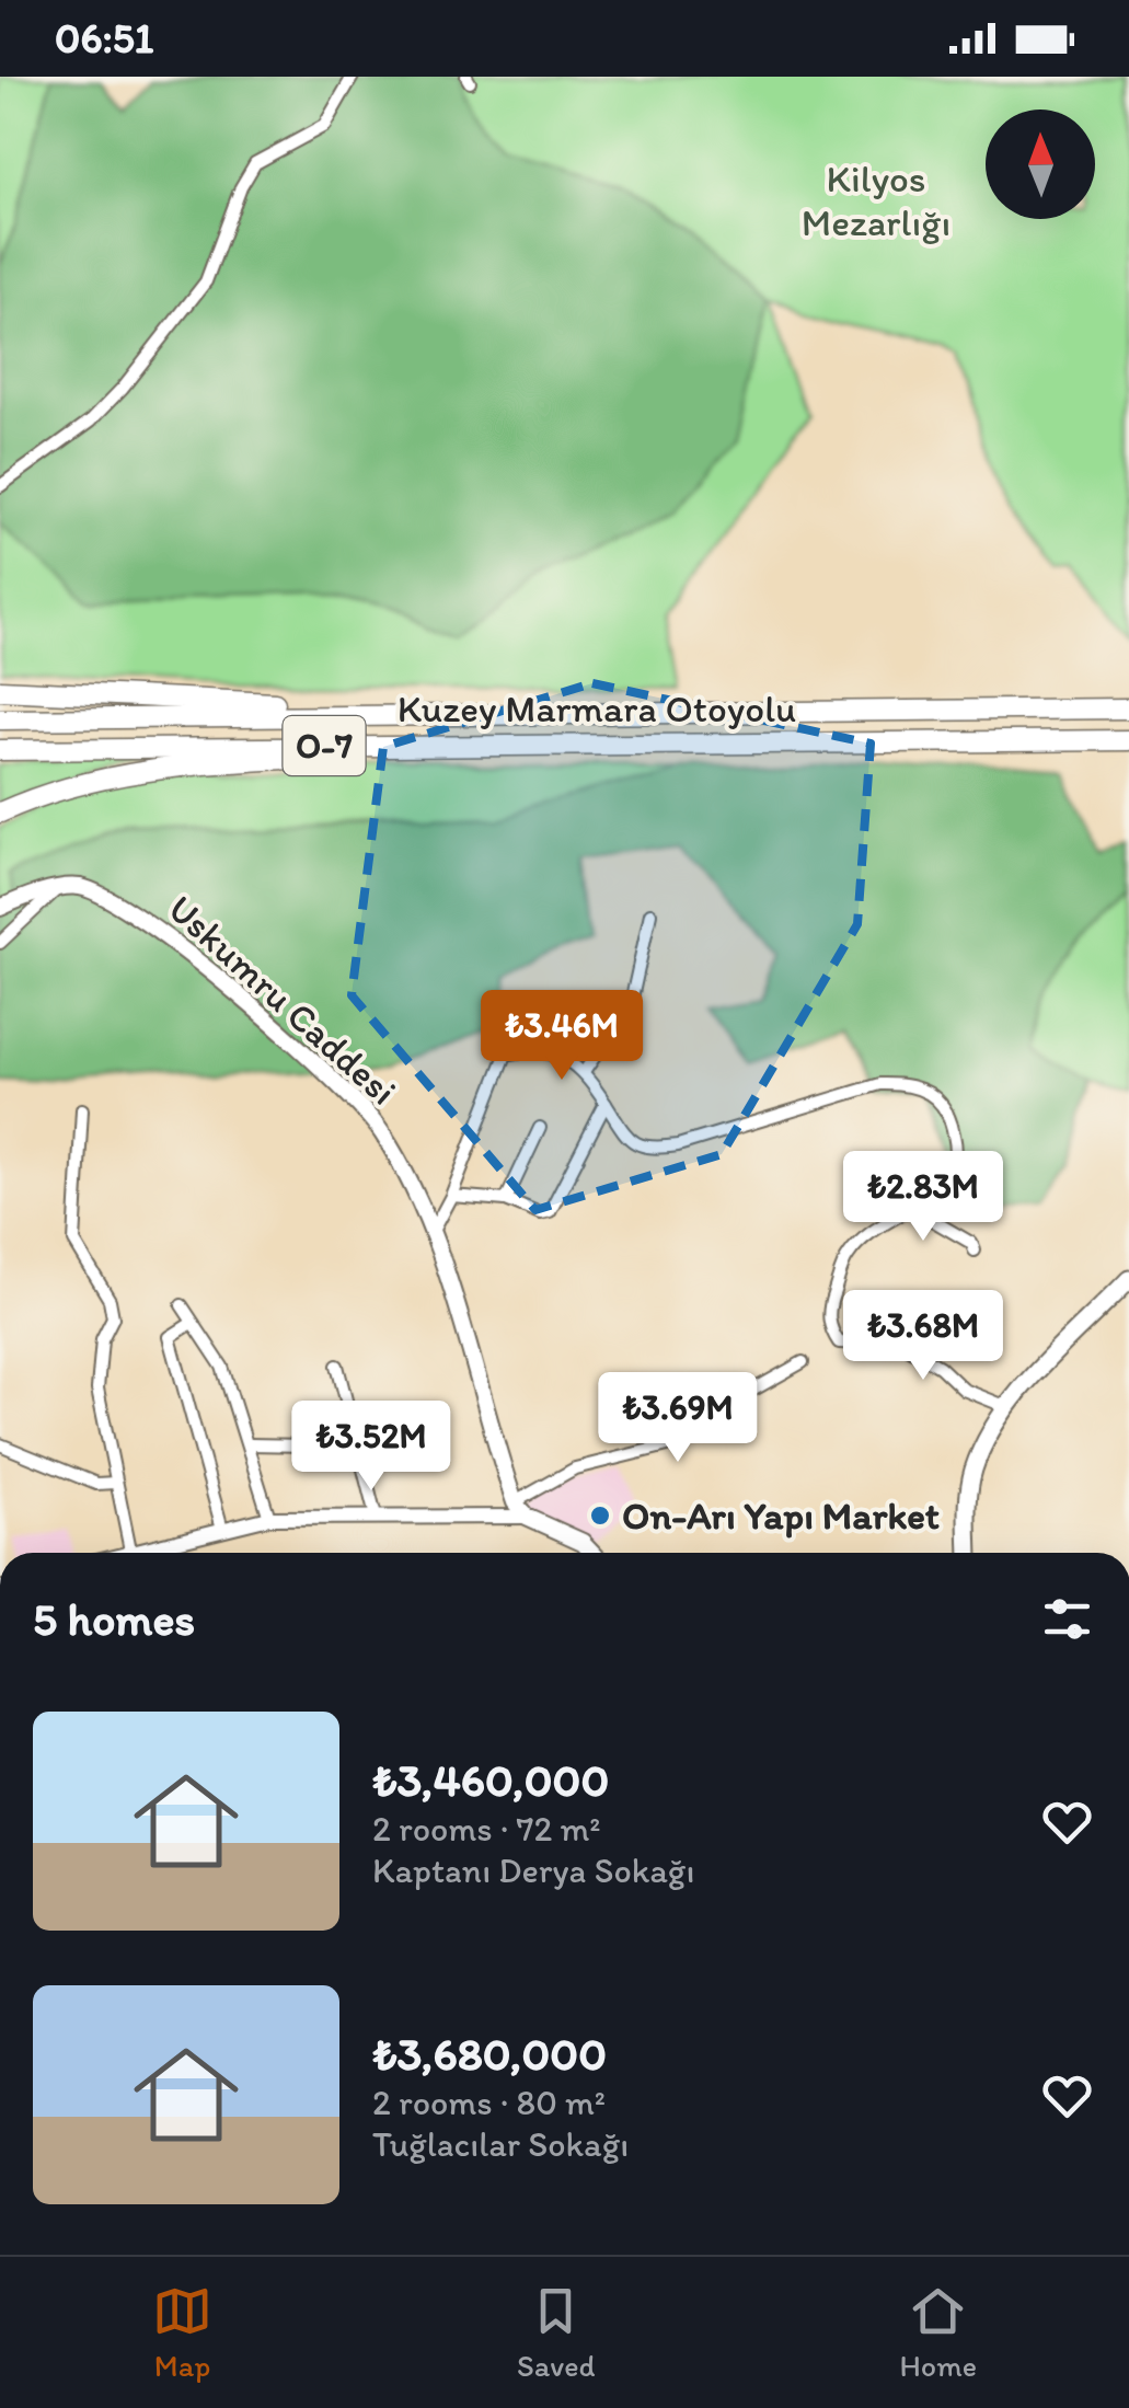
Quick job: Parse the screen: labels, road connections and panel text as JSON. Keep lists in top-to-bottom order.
{
  "streets": {
    "highway": ["Kuzey Marmara Otoyolu", "O-7"],
    "main road": ["Uskumru Caddesi"]
  },
  "parks": ["Kilyos Mezarlığı"],
  "places": ["On-Arı Yapı Market"],
  "north": "top",
  "page": {
    "status": "06:51",
    "price": [
      "₺3.46M",
      "₺2.83M",
      "₺3.68M",
      "₺3.69M",
      "₺3.52M"
    ],
    "heading": "5 homes",
    "list": [
      {
        "name": "₺3,460,000",
        "note": "2 rooms · 72 m² · Kaptanı Derya Sokağı"
      },
      {
        "name": "₺3,680,000",
        "note": "2 rooms · 80 m² · Tuğlacılar Sokağı"
      }
    ],
    "tabs": ["Map", "Saved", "Home"]
  }
}
